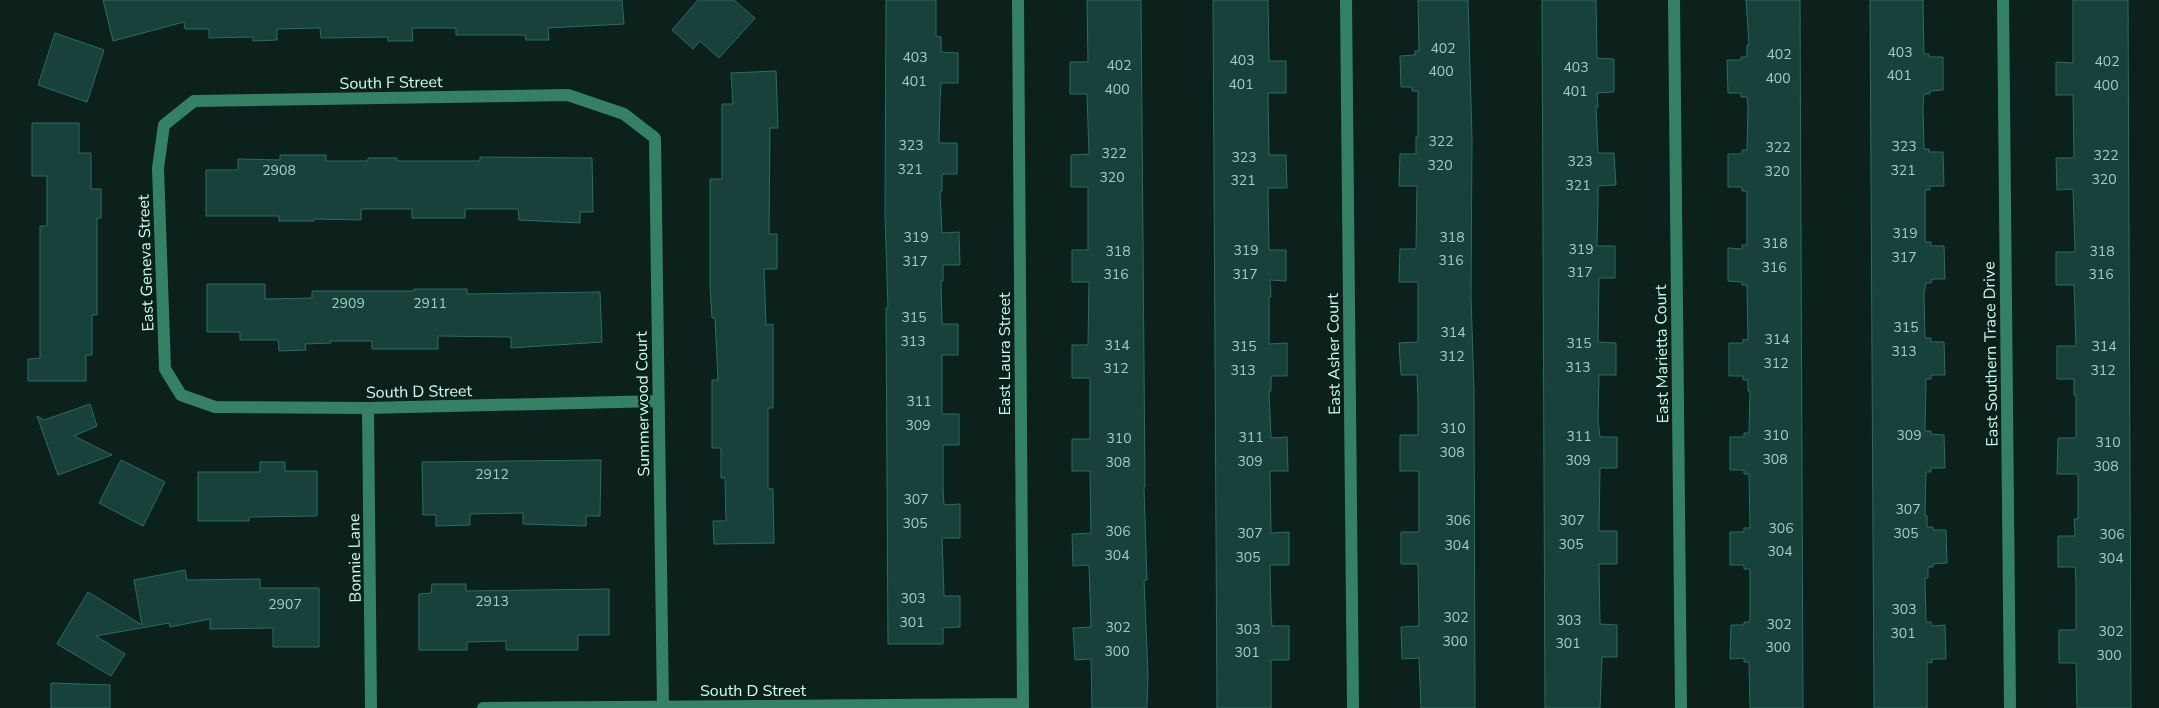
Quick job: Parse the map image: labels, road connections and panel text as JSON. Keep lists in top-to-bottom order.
{
  "streets": {
    "street": [
      "South F Street",
      "East Geneva Street",
      "East Laura Street",
      "East Asher Court",
      "East Marietta Court",
      "East Southern Trace Drive",
      "South D Street",
      "Summerwood Court",
      "Bonnie Lane"
    ]
  },
  "crossings": [
    ["South F Street", "East Geneva Street"],
    ["South F Street", "Summerwood Court"],
    ["East Geneva Street", "South D Street"],
    ["East Laura Street", "South D Street"],
    ["South D Street", "Summerwood Court"],
    ["South D Street", "Bonnie Lane"]
  ],
  "house_numbers": [
    "402",
    "403",
    "402",
    "403",
    "403",
    "402",
    "402",
    "403",
    "400",
    "401",
    "400",
    "401",
    "401",
    "400",
    "400",
    "401",
    "322",
    "323",
    "323",
    "322",
    "322",
    "322",
    "323",
    "323",
    "320",
    "321",
    "2908",
    "321",
    "320",
    "320",
    "320",
    "321",
    "321",
    "319",
    "319",
    "318",
    "318",
    "319",
    "319",
    "318",
    "318",
    "317",
    "316",
    "317",
    "316",
    "317",
    "316",
    "317",
    "316",
    "2909",
    "2911",
    "315",
    "315",
    "314",
    "314",
    "313",
    "315",
    "314",
    "315",
    "314",
    "313",
    "312",
    "312",
    "313",
    "312",
    "313",
    "312",
    "311",
    "309",
    "310",
    "310",
    "309",
    "311",
    "311",
    "310",
    "310",
    "308",
    "308",
    "309",
    "309",
    "308",
    "308",
    "2912",
    "307",
    "307",
    "306",
    "307",
    "305",
    "306",
    "306",
    "307",
    "305",
    "306",
    "305",
    "304",
    "304",
    "304",
    "305",
    "304",
    "303",
    "2913",
    "2907",
    "303",
    "302",
    "303",
    "301",
    "302",
    "302",
    "303",
    "302",
    "301",
    "300",
    "301",
    "300",
    "300",
    "301",
    "300"
  ]
}
